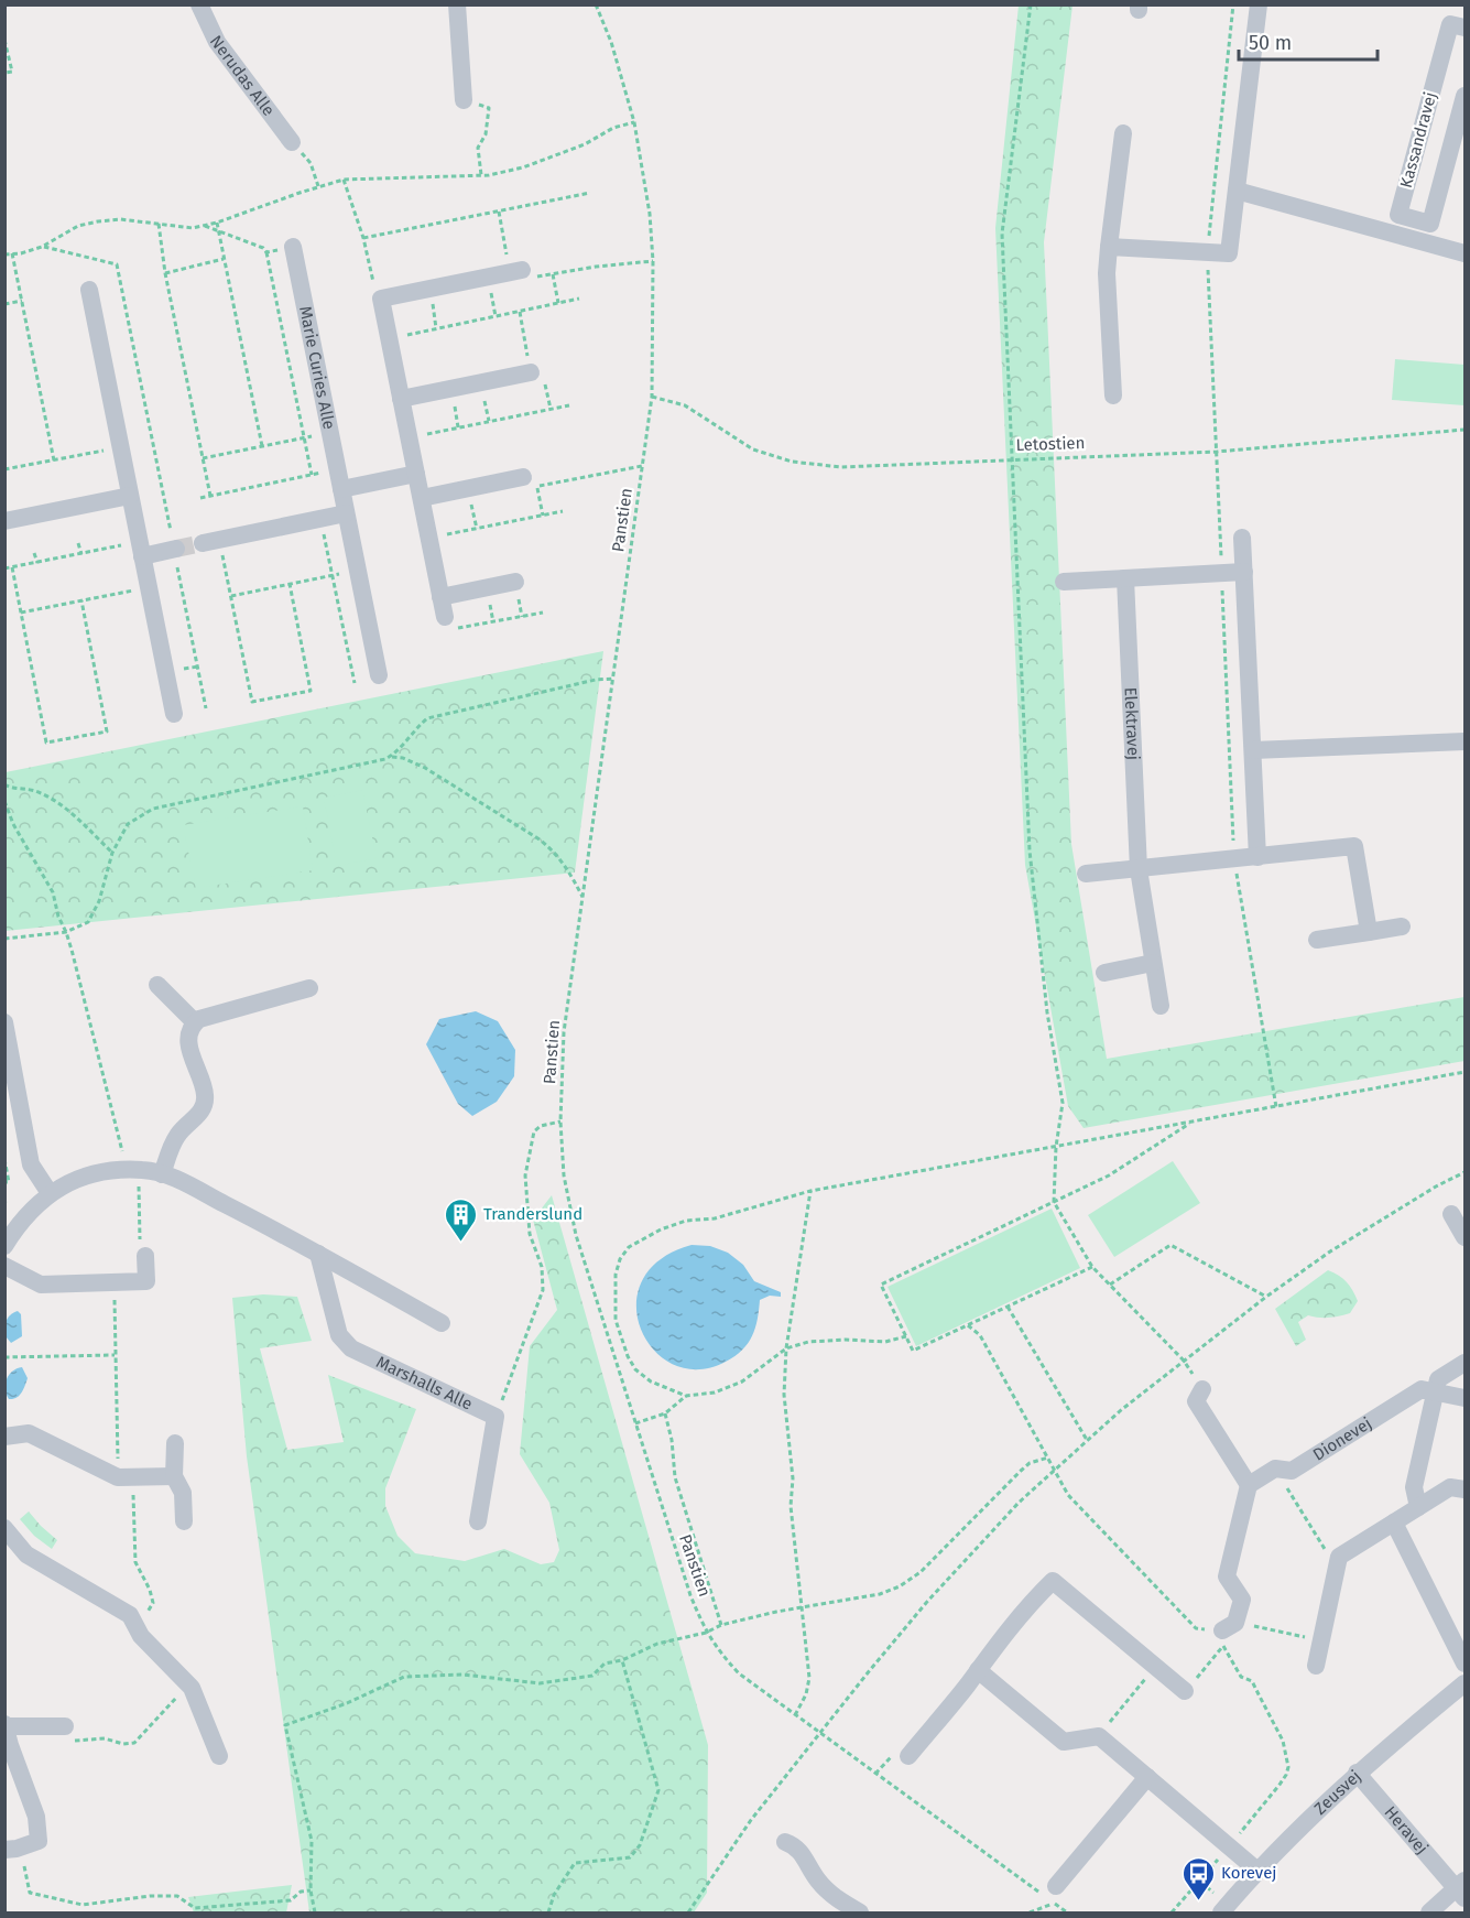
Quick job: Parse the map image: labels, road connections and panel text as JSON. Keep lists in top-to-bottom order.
{
  "streets": {
    "street": [
      "Nerudas Alle",
      "Kassandravej",
      "Marie Curies Alle",
      "Elektravej",
      "Marshalls Alle",
      "Dionevej",
      "Zeusvej",
      "Heravej"
    ],
    "path": ["Letostien", "Panstien"]
  },
  "crossings": [
    ["Letostien", "Panstien"],
    ["Zeusvej", "Heravej"]
  ],
  "places": {
    "building": ["Tranderslund"],
    "bus stop": ["Korevej"]
  },
  "scale_bar": "50 m"
}
